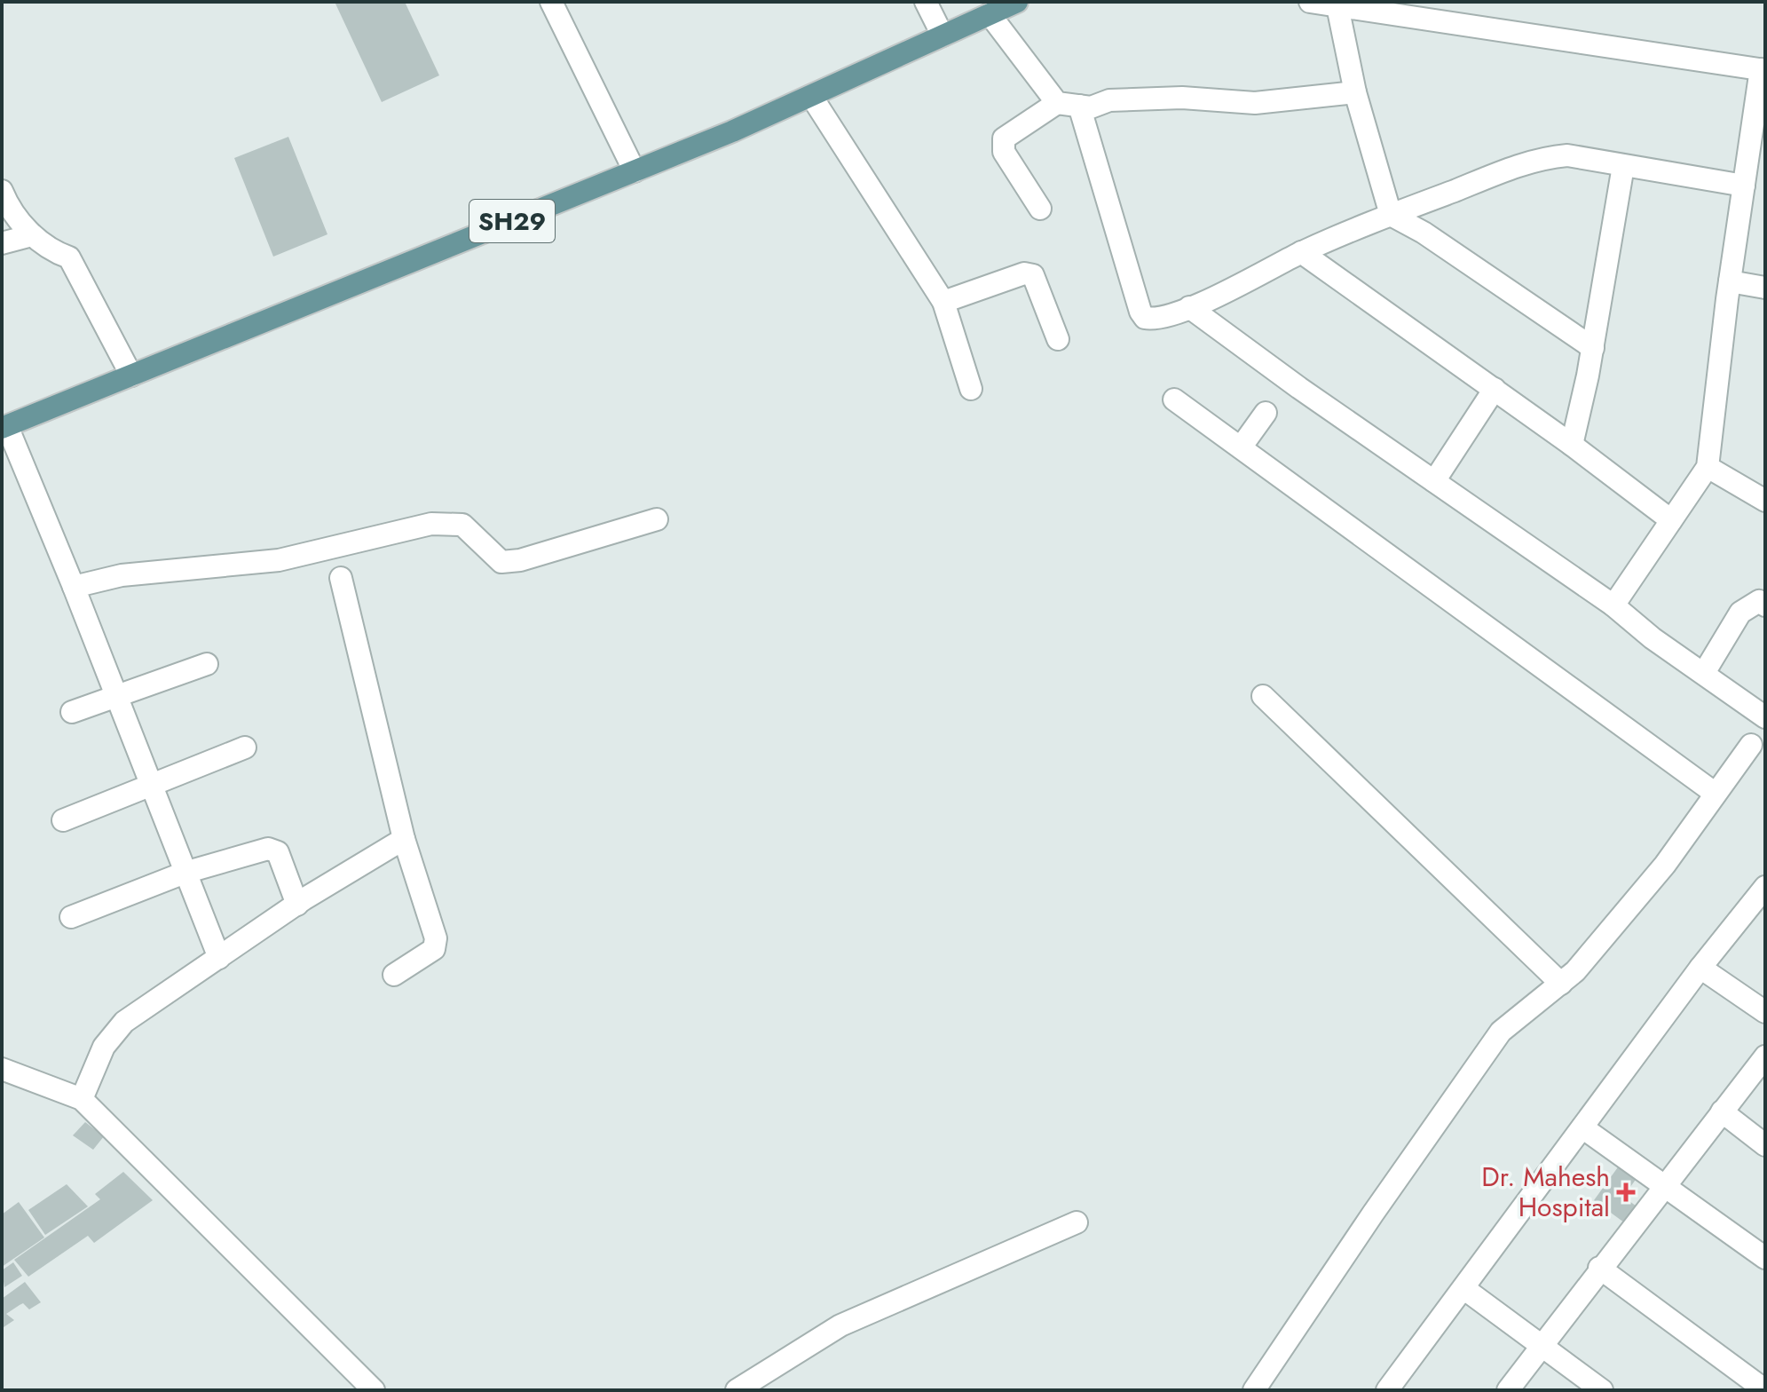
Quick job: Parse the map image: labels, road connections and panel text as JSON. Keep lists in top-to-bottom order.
{
  "streets": {
    "main road": ["SH29"]
  },
  "places": {
    "health": ["Dr. Mahesh Hospital"]
  }
}
